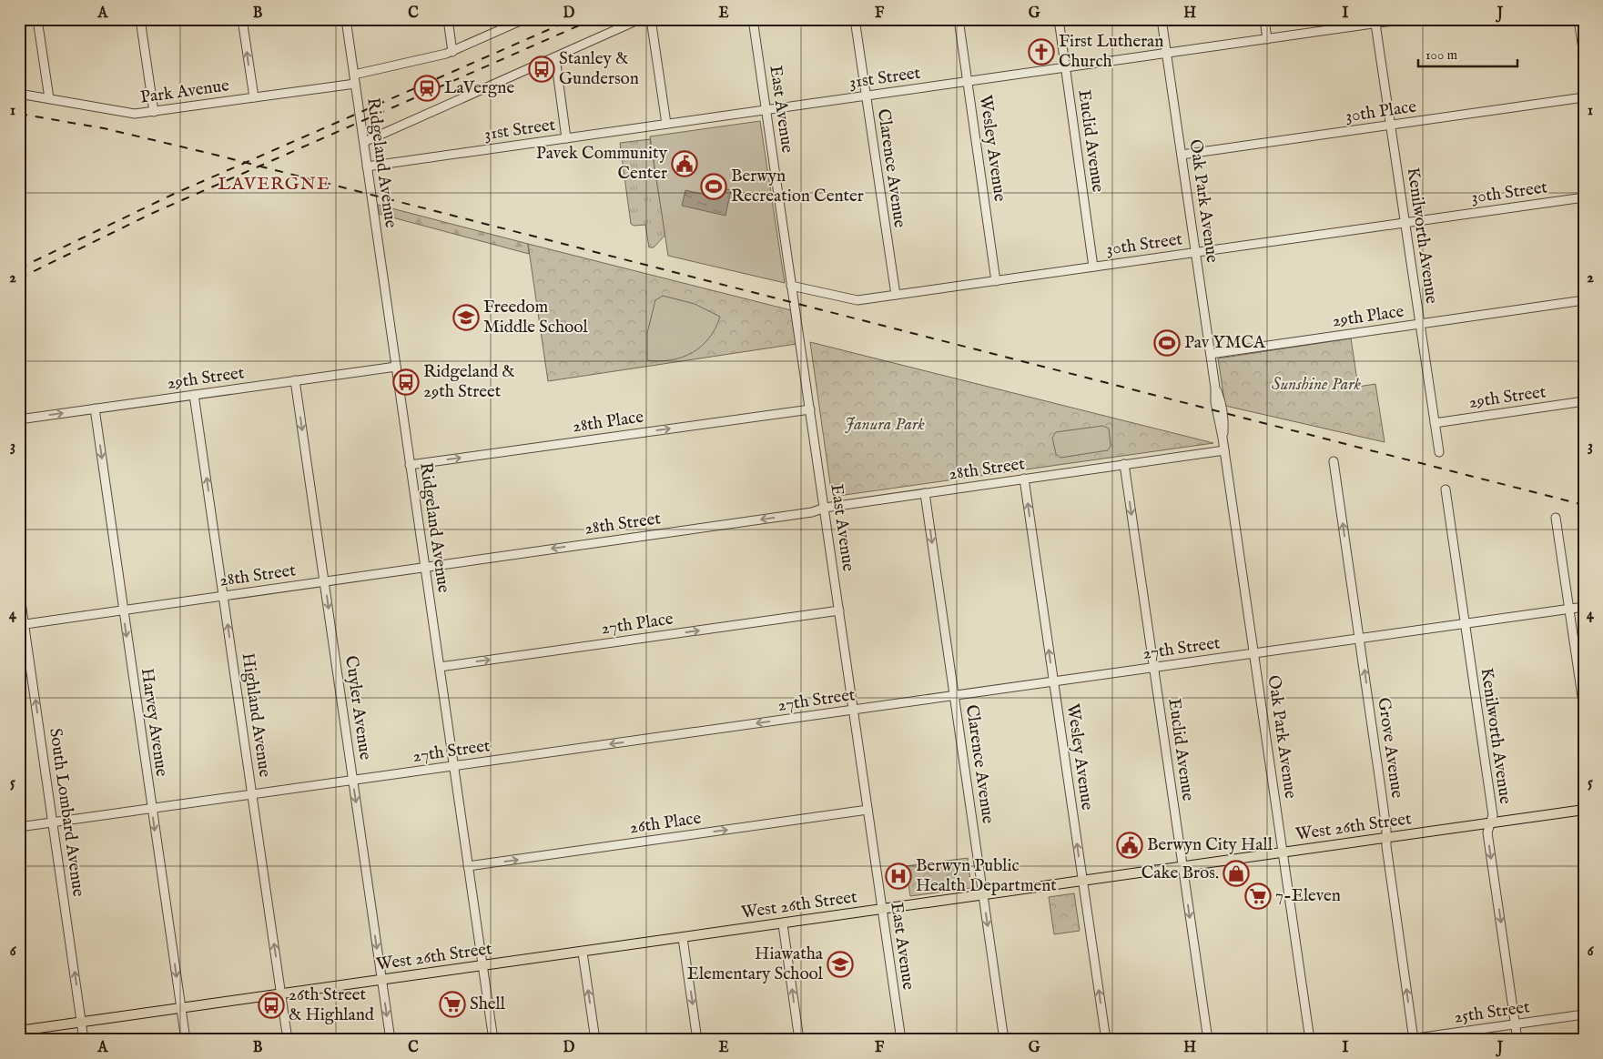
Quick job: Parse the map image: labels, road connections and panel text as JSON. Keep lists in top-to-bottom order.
{
  "streets": {
    "main road": ["West 26th Street"],
    "street": [
      "31st Street",
      "Park Avenue",
      "East Avenue",
      "30th Place",
      "Euclid Avenue",
      "Wesley Avenue",
      "Ridgeland Avenue",
      "Clarence Avenue",
      "30th Street",
      "Oak Park Avenue",
      "Kenilworth Avenue",
      "29th Place",
      "29th Street",
      "28th Place",
      "28th Street",
      "27th Place",
      "27th Street",
      "Cuyler Avenue",
      "Highland Avenue",
      "Harvey Avenue",
      "Grove Avenue",
      "South Lombard Avenue",
      "26th Place",
      "25th Street"
    ]
  },
  "crossings": [
    ["31st Street", "East Avenue"],
    ["31st Street", "Euclid Avenue"],
    ["31st Street", "Wesley Avenue"],
    ["31st Street", "Ridgeland Avenue"],
    ["31st Street", "Clarence Avenue"],
    ["31st Street", "Oak Park Avenue"],
    ["31st Street", "Kenilworth Avenue"],
    ["Park Avenue", "Ridgeland Avenue"],
    ["East Avenue", "30th Street"],
    ["East Avenue", "28th Place"],
    ["East Avenue", "28th Street"],
    ["East Avenue", "27th Place"],
    ["East Avenue", "27th Street"],
    ["East Avenue", "26th Place"],
    ["East Avenue", "West 26th Street"],
    ["30th Place", "Oak Park Avenue"],
    ["30th Place", "Kenilworth Avenue"],
    ["Euclid Avenue", "30th Street"],
    ["Euclid Avenue", "28th Street"],
    ["Euclid Avenue", "27th Street"],
    ["Euclid Avenue", "West 26th Street"],
    ["Wesley Avenue", "30th Street"],
    ["Wesley Avenue", "28th Street"],
    ["Wesley Avenue", "27th Street"],
    ["Wesley Avenue", "West 26th Street"],
    ["Ridgeland Avenue", "29th Street"],
    ["Ridgeland Avenue", "28th Place"],
    ["Ridgeland Avenue", "28th Street"],
    ["Ridgeland Avenue", "27th Place"],
    ["Ridgeland Avenue", "27th Street"],
    ["Ridgeland Avenue", "26th Place"],
    ["Ridgeland Avenue", "West 26th Street"],
    ["Clarence Avenue", "30th Street"],
    ["Clarence Avenue", "28th Street"],
    ["Clarence Avenue", "27th Street"],
    ["Clarence Avenue", "West 26th Street"],
    ["30th Street", "Oak Park Avenue"],
    ["30th Street", "Kenilworth Avenue"],
    ["Oak Park Avenue", "29th Place"],
    ["Oak Park Avenue", "28th Street"],
    ["Oak Park Avenue", "27th Street"],
    ["Oak Park Avenue", "West 26th Street"],
    ["Kenilworth Avenue", "29th Place"],
    ["Kenilworth Avenue", "29th Street"],
    ["Kenilworth Avenue", "27th Street"],
    ["Kenilworth Avenue", "West 26th Street"],
    ["Kenilworth Avenue", "25th Street"],
    ["29th Street", "Cuyler Avenue"],
    ["29th Street", "Highland Avenue"],
    ["29th Street", "Harvey Avenue"],
    ["28th Street", "Cuyler Avenue"],
    ["28th Street", "Highland Avenue"],
    ["28th Street", "Harvey Avenue"],
    ["28th Street", "South Lombard Avenue"],
    ["27th Street", "Cuyler Avenue"],
    ["27th Street", "Highland Avenue"],
    ["27th Street", "Harvey Avenue"],
    ["27th Street", "Grove Avenue"],
    ["27th Street", "South Lombard Avenue"],
    ["Cuyler Avenue", "West 26th Street"],
    ["Highland Avenue", "West 26th Street"],
    ["Harvey Avenue", "West 26th Street"],
    ["Grove Avenue", "West 26th Street"],
    ["Grove Avenue", "25th Street"],
    ["South Lombard Avenue", "West 26th Street"]
  ],
  "one_way": [
    "Euclid Avenue",
    "Wesley Avenue",
    "Clarence Avenue",
    "28th Place",
    "27th Place",
    "Cuyler Avenue",
    "Highland Avenue",
    "Harvey Avenue",
    "Grove Avenue",
    "South Lombard Avenue",
    "26th Place"
  ],
  "districts": ["LAVERGNE"],
  "parks": ["Sunshine Park", "Janura Park"],
  "places": {
    "church": ["First Lutheran Church"],
    "bus stop": ["Stanley & Gunderson", "Ridgeland & 29th Street", "26th Street & Highland"],
    "station": ["LaVergne"],
    "public building": ["Pavek Community Center", "Berwyn City Hall"],
    "sports": ["Berwyn Recreation Center", "Pav YMCA"],
    "school or university": ["Freedom Middle School", "Hiawatha Elementary School"],
    "shop": ["Cake Bros."],
    "hospital": ["Berwyn Public Health Department"],
    "supermarket": ["7-Eleven", "Shell"]
  },
  "scale_bar": "100 m",
  "grid": {
    "columns": [
      "A",
      "B",
      "C",
      "D",
      "E",
      "F",
      "G",
      "H",
      "I",
      "J"
    ],
    "rows": [
      "1",
      "2",
      "3",
      "4",
      "5",
      "6"
    ]
  }
}
